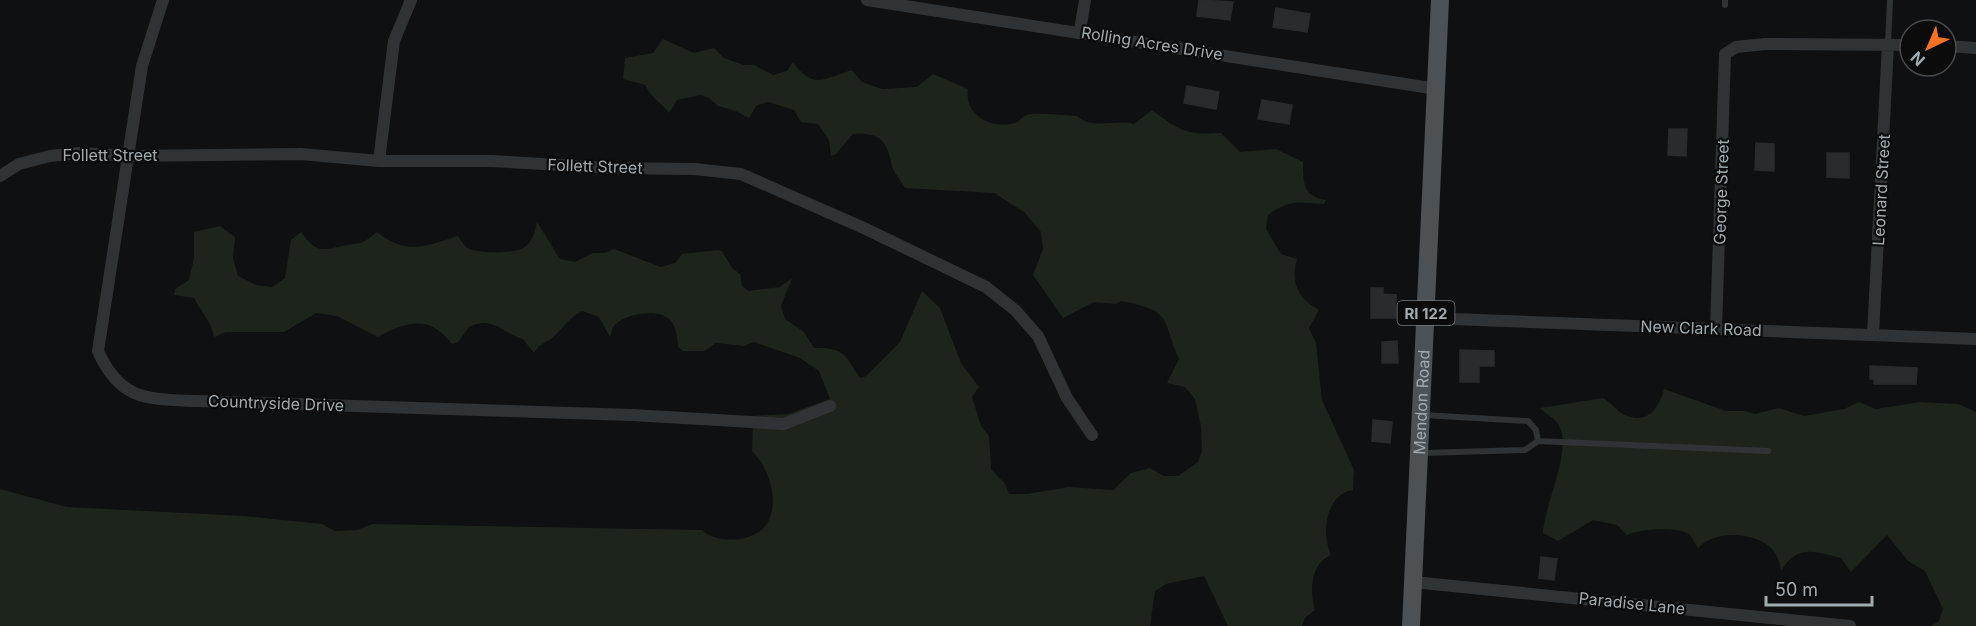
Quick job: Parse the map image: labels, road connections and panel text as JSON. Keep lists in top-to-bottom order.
{
  "streets": {
    "main road": ["RI 122", "Mendon Road"],
    "street": [
      "Rolling Acres Drive",
      "Follett Street",
      "Leonard Street",
      "George Street",
      "New Clark Road",
      "Countryside Drive",
      "Paradise Lane"
    ]
  },
  "crossings": [
    ["Rolling Acres Drive", "Mendon Road"],
    ["Follett Street", "Countryside Drive"],
    ["Leonard Street", "George Street"],
    ["Leonard Street", "New Clark Road"],
    ["George Street", "New Clark Road"],
    ["New Clark Road", "Mendon Road"],
    ["Mendon Road", "Paradise Lane"]
  ],
  "scale_bar": "50 m",
  "north": "bottom left"
}
